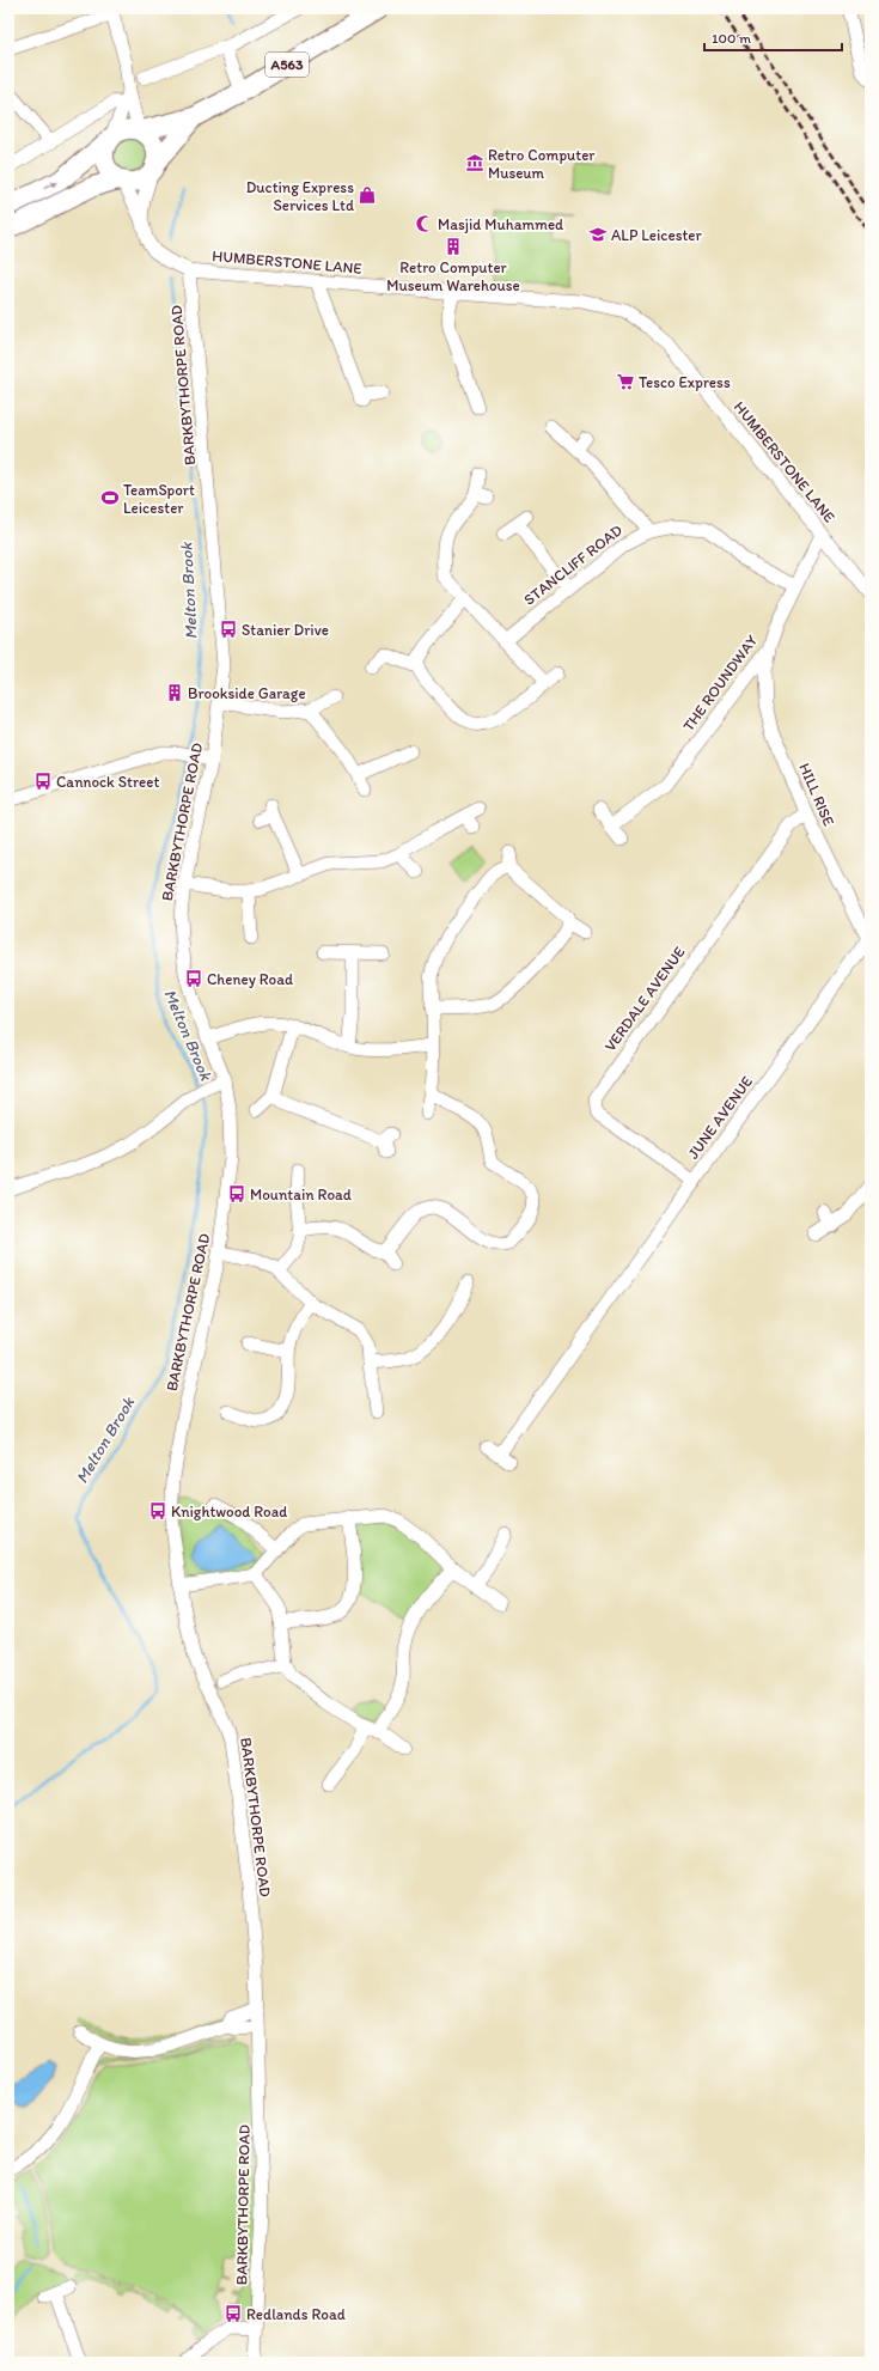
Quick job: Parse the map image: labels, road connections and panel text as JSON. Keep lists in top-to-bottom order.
{
  "streets": {
    "highway": ["A563"],
    "street": [
      "HUMBERSTONE LANE",
      "BARKBYTHORPE ROAD",
      "STANCLIFF ROAD",
      "THE ROUNDWAY",
      "HILL RISE",
      "VERDALE AVENUE",
      "JUNE AVENUE"
    ]
  },
  "crossings": [
    ["A563", "HUMBERSTONE LANE"],
    ["HUMBERSTONE LANE", "BARKBYTHORPE ROAD"],
    ["HUMBERSTONE LANE", "THE ROUNDWAY"],
    ["STANCLIFF ROAD", "THE ROUNDWAY"],
    ["THE ROUNDWAY", "HILL RISE"],
    ["HILL RISE", "VERDALE AVENUE"],
    ["HILL RISE", "JUNE AVENUE"],
    ["VERDALE AVENUE", "JUNE AVENUE"]
  ],
  "water": ["Melton Brook"],
  "places": {
    "museum": ["Retro Computer Museum"],
    "shop": ["Ducting Express Services Ltd"],
    "mosque": ["Masjid Muhammed"],
    "school or university": ["ALP Leicester"],
    "building": ["Retro Computer Museum Warehouse", "Brookside Garage"],
    "supermarket": ["Tesco Express"],
    "sports": ["TeamSport Leicester"],
    "bus stop": [
      "Stanier Drive",
      "Cannock Street",
      "Cheney Road",
      "Mountain Road",
      "Knightwood Road",
      "Redlands Road"
    ]
  },
  "scale_bar": "100 m"
}
